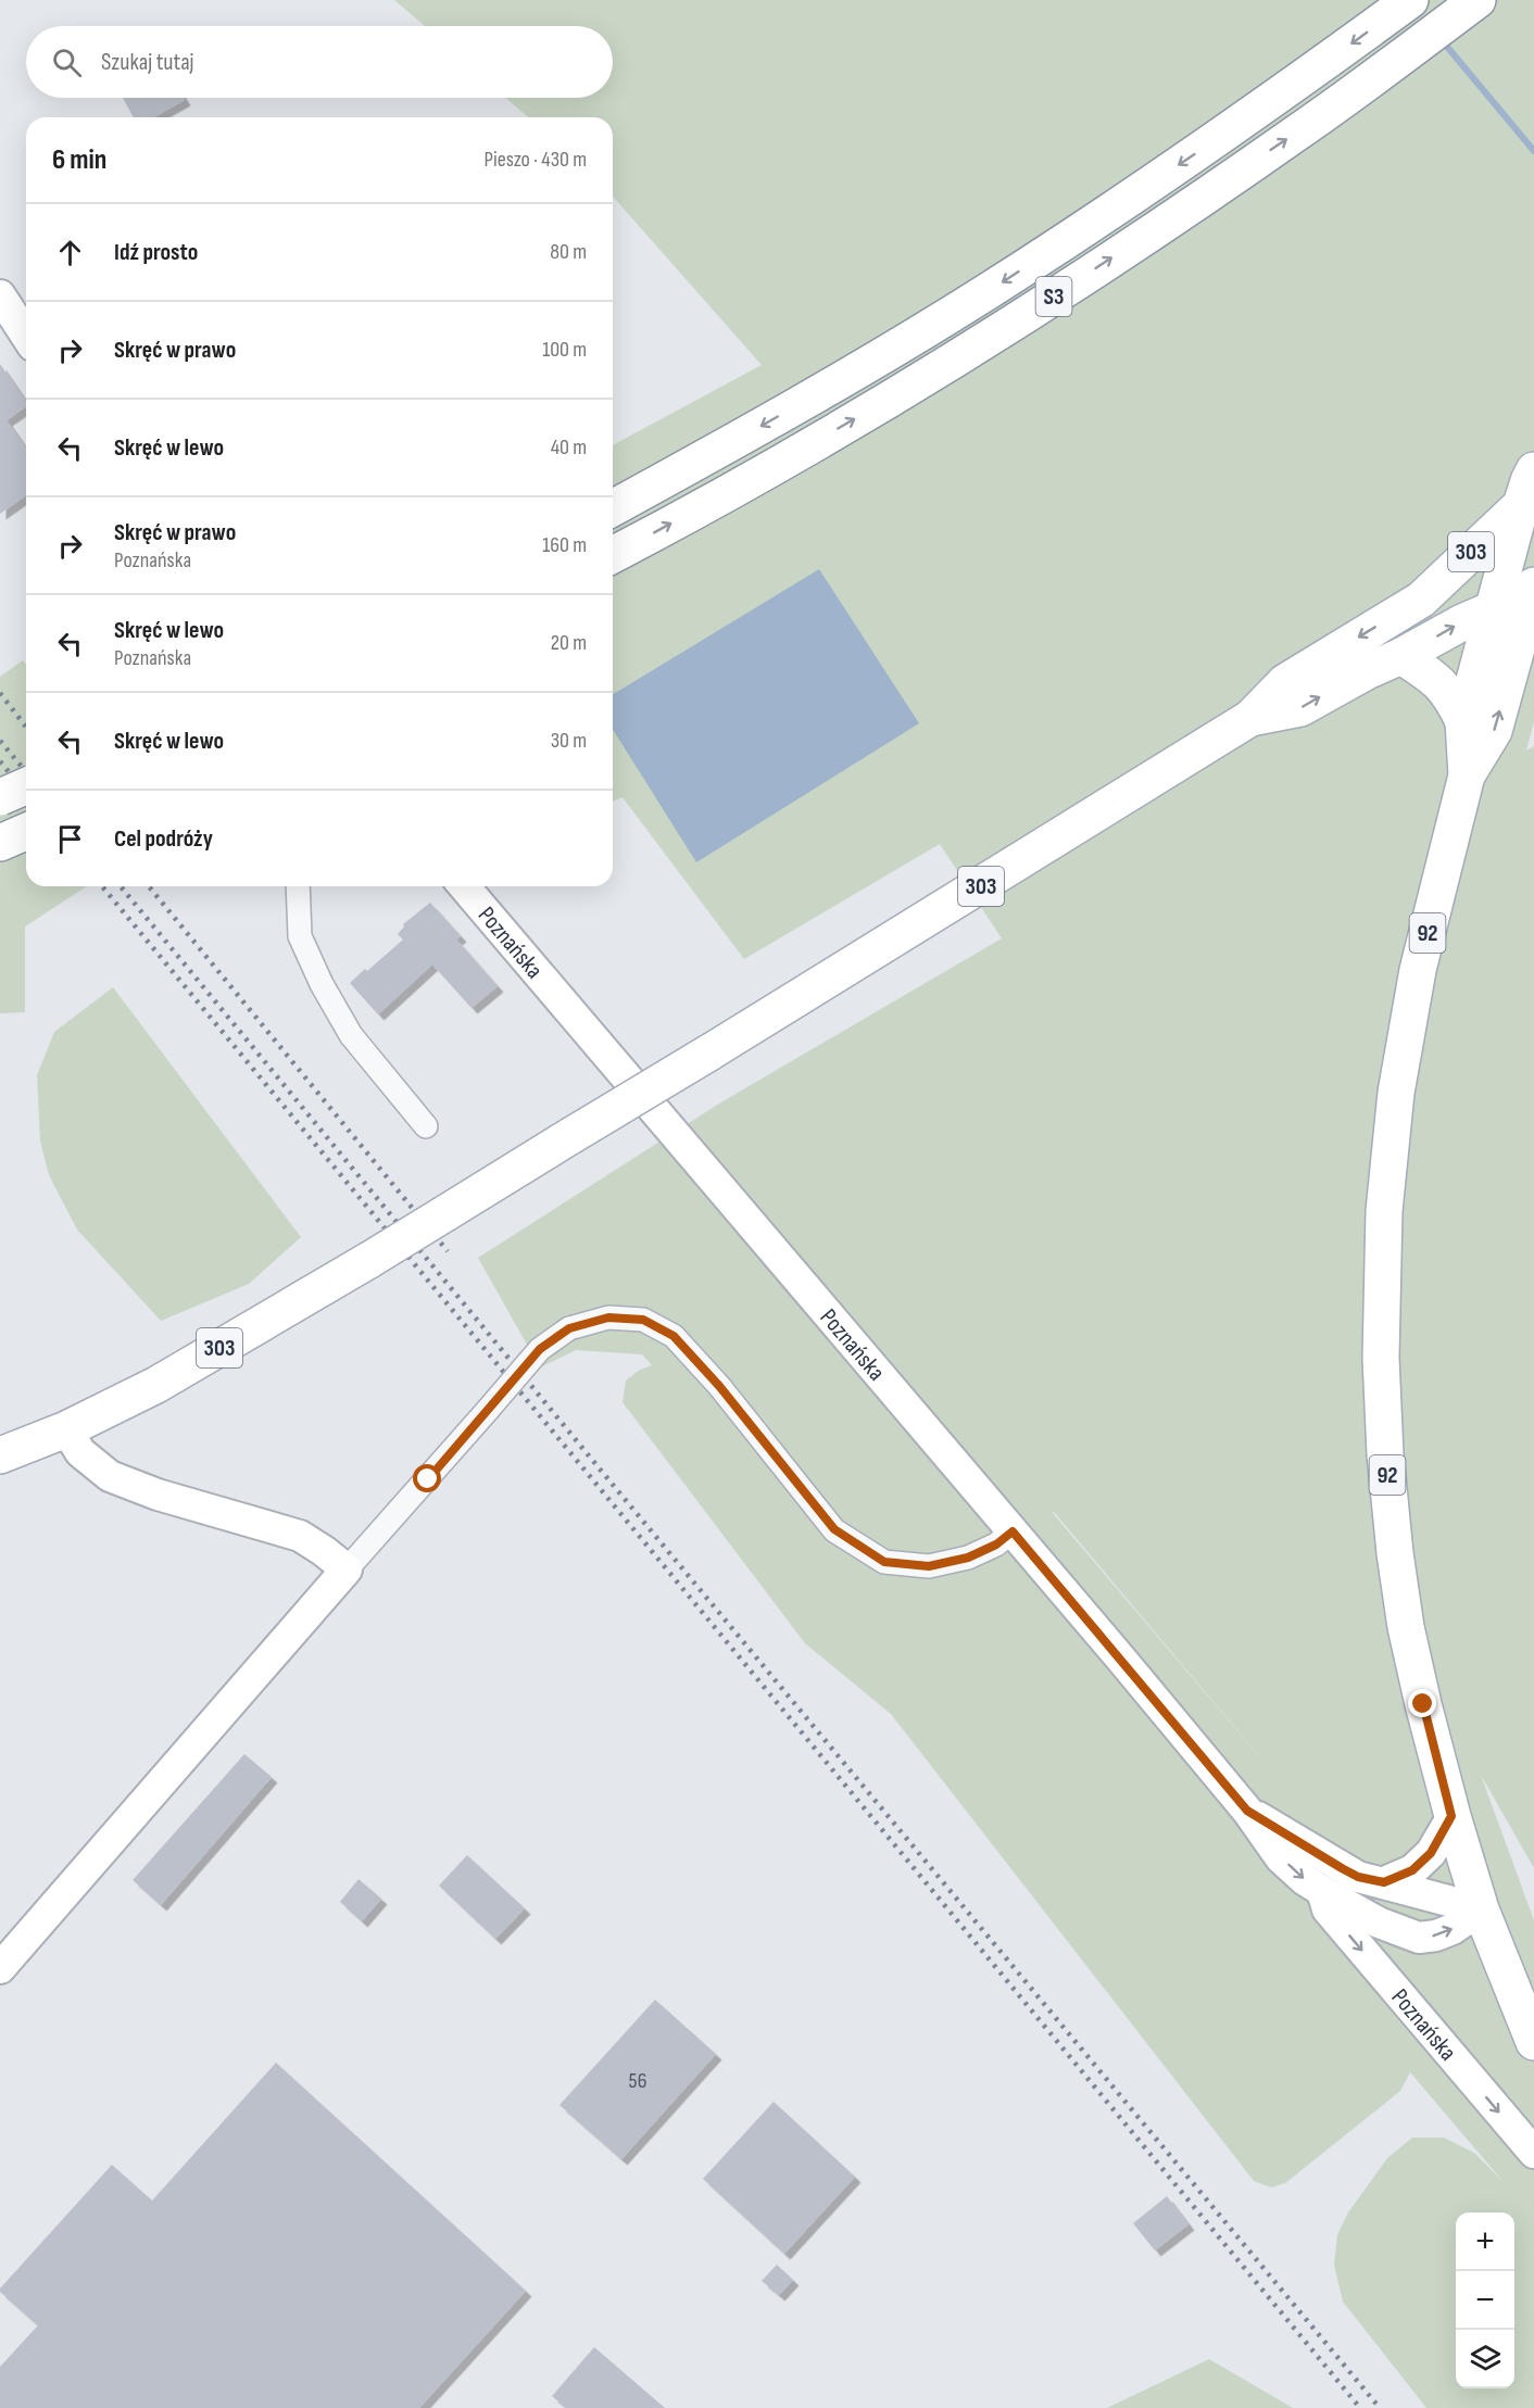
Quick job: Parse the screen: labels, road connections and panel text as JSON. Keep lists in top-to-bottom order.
{
  "streets": {
    "main road": ["S3", "303", "92"],
    "street": ["Poznańska"]
  },
  "crossings": [
    ["303", "92"],
    ["92", "Poznańska"]
  ],
  "house_numbers": ["56"],
  "page": {
    "search": "Szukaj tutaj",
    "heading": ["6 min", "Pieszo · 430 m"],
    "list": [
      ["Idź prosto", "80 m"],
      ["Skręć w prawo", "100 m"],
      ["Skręć w lewo", "40 m"],
      ["Skręć w prawo", "Poznańska", "160 m"],
      ["Skręć w lewo", "Poznańska", "20 m"],
      ["Skręć w lewo", "30 m"],
      "Cel podróży"
    ],
    "map_buttons": ["+", "−"]
  }
}
